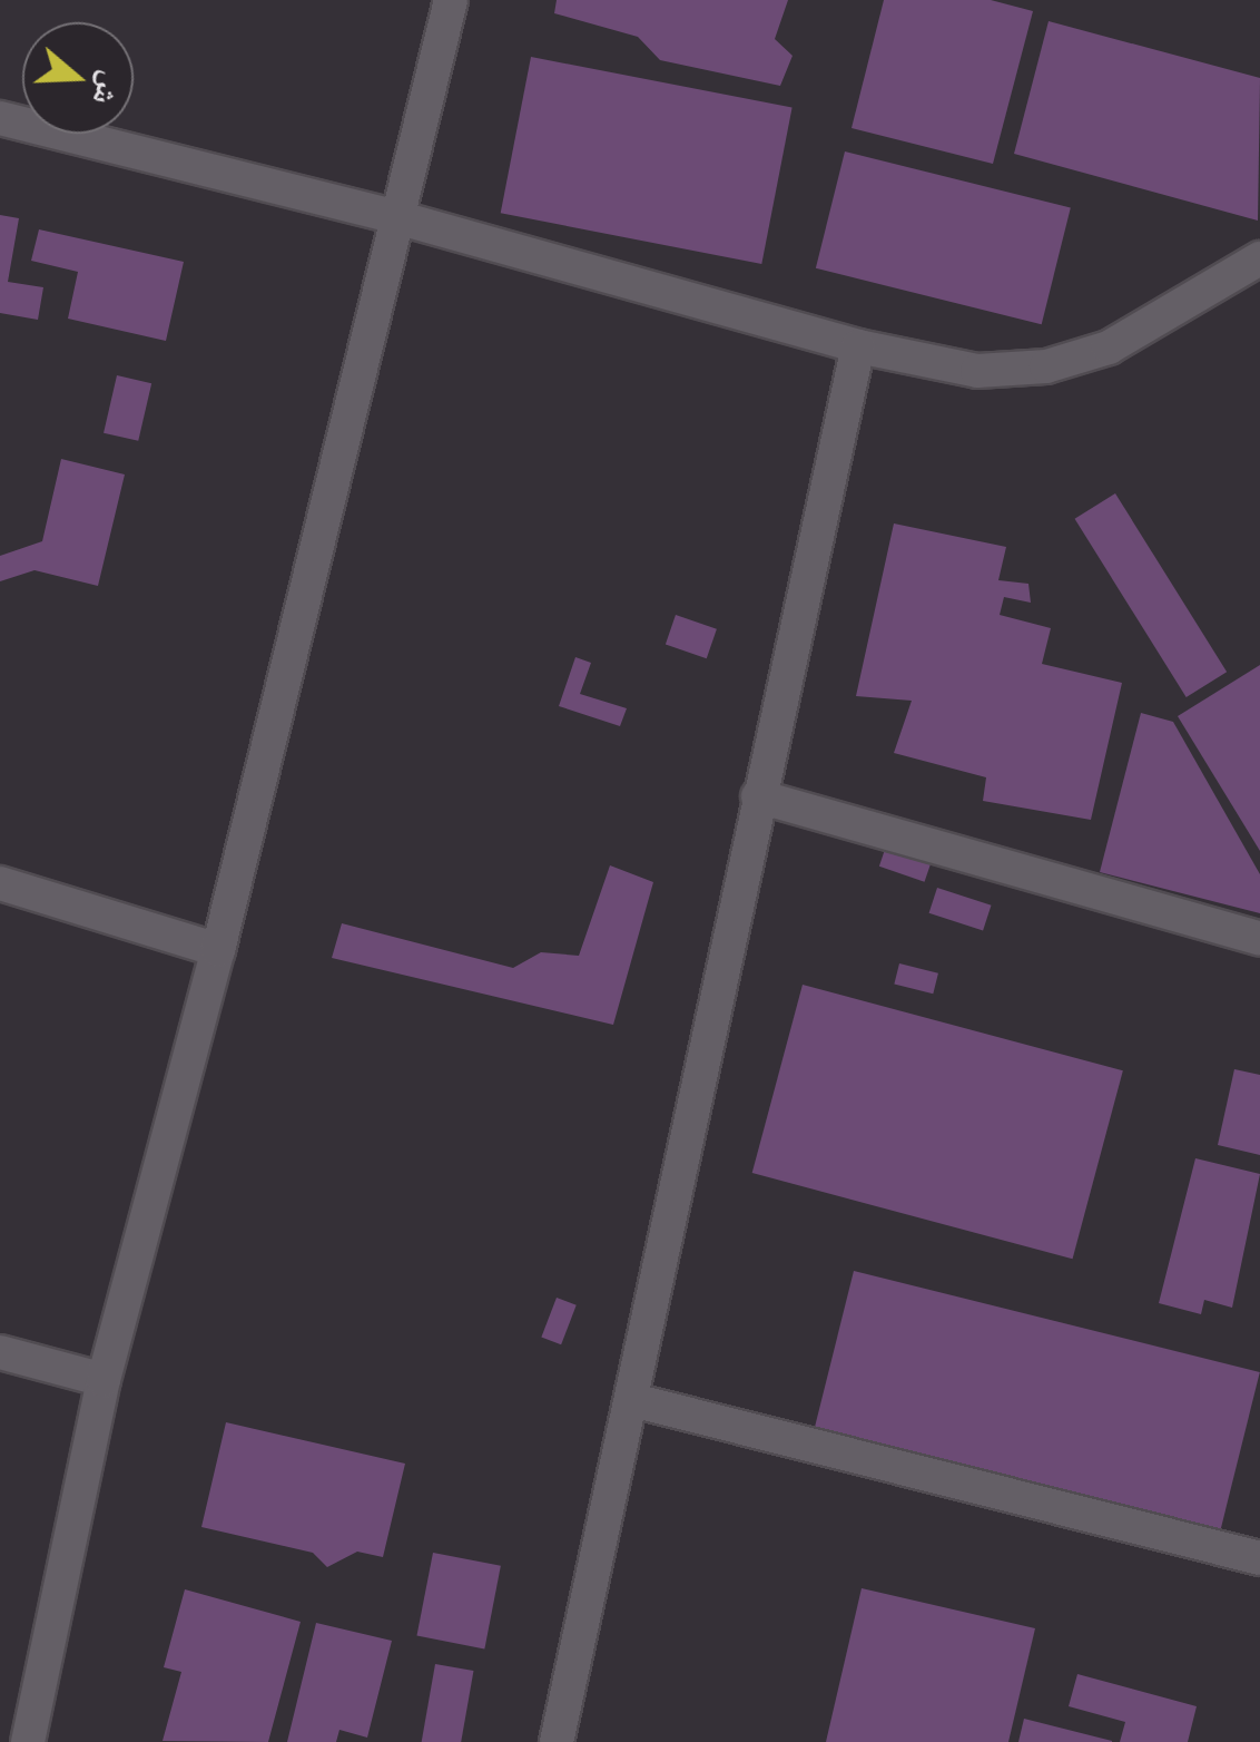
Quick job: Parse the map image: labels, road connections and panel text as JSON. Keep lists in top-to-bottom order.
{
  "north": "right"
}
